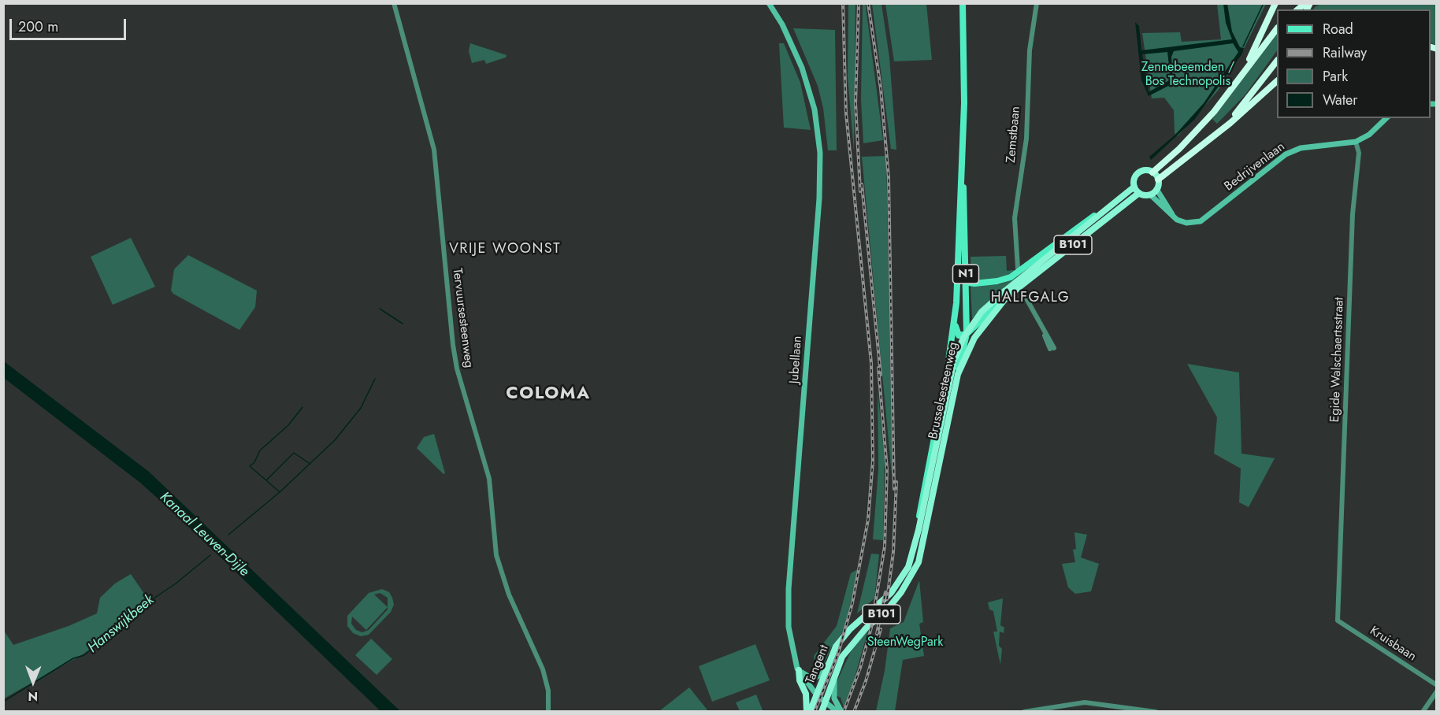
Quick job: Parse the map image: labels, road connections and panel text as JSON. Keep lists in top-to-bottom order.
{
  "streets": {
    "highway": ["B101", "Brusselsesteenweg", "Tangent"],
    "main road": ["Bedrijvenlaan", "N1", "Jubellaan"],
    "street": [
      "Zemstbaan",
      "Tervuursesteenweg",
      "Egide Walschaertsstraat",
      "Kruisbaan"
    ]
  },
  "crossings": [
    ["Bedrijvenlaan", "Egide Walschaertsstraat"],
    ["B101", "Brusselsesteenweg"],
    ["Jubellaan", "Tangent"],
    ["Egide Walschaertsstraat", "Kruisbaan"],
    ["Brusselsesteenweg", "Tangent"]
  ],
  "districts": ["VRIJE WOONST", "HALFGALG", "COLOMA"],
  "water": ["Kanaal Leuven-Dijle", "Hanswijkbeek"],
  "parks": ["Zennebeemden / Bos Technopolis", "SteenWegPark"],
  "legend": [
    "Road",
    "Railway",
    "Park",
    "Water"
  ],
  "scale_bar": "200 m",
  "north": "bottom"
}
